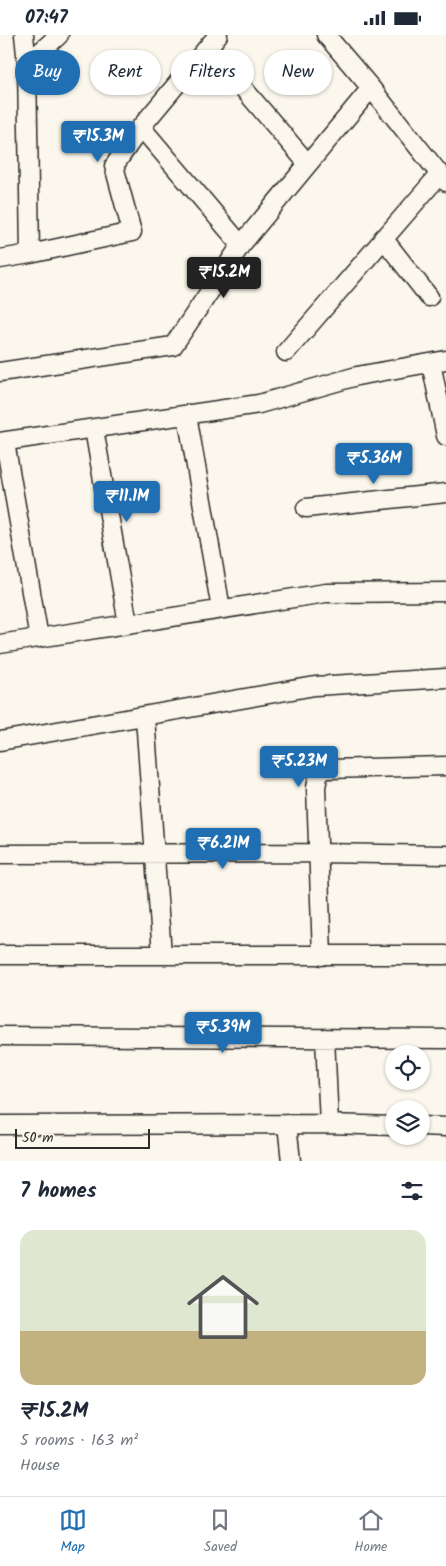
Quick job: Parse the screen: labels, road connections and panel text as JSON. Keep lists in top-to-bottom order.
{
  "scale_bar": "50 m",
  "page": {
    "status": "07:47",
    "chip": [
      "Buy",
      "Rent",
      "Filters",
      "New"
    ],
    "price": [
      "₹15.3M",
      "₹15.2M",
      "₹5.36M",
      "₹11.1M",
      "₹5.23M",
      "₹6.21M",
      "₹5.39M"
    ],
    "scale": "50 m",
    "heading": "7 homes",
    "list": [
      {
        "name": "₹15.2M",
        "note": "5 rooms · 163 m² · House"
      }
    ],
    "tabs": ["Map", "Saved", "Home"]
  }
}
